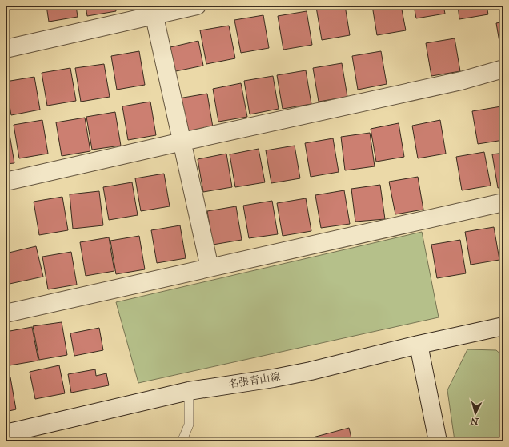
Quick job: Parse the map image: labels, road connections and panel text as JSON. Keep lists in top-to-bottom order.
{
  "streets": {
    "street": ["名張青山線"]
  },
  "north": "bottom"
}
